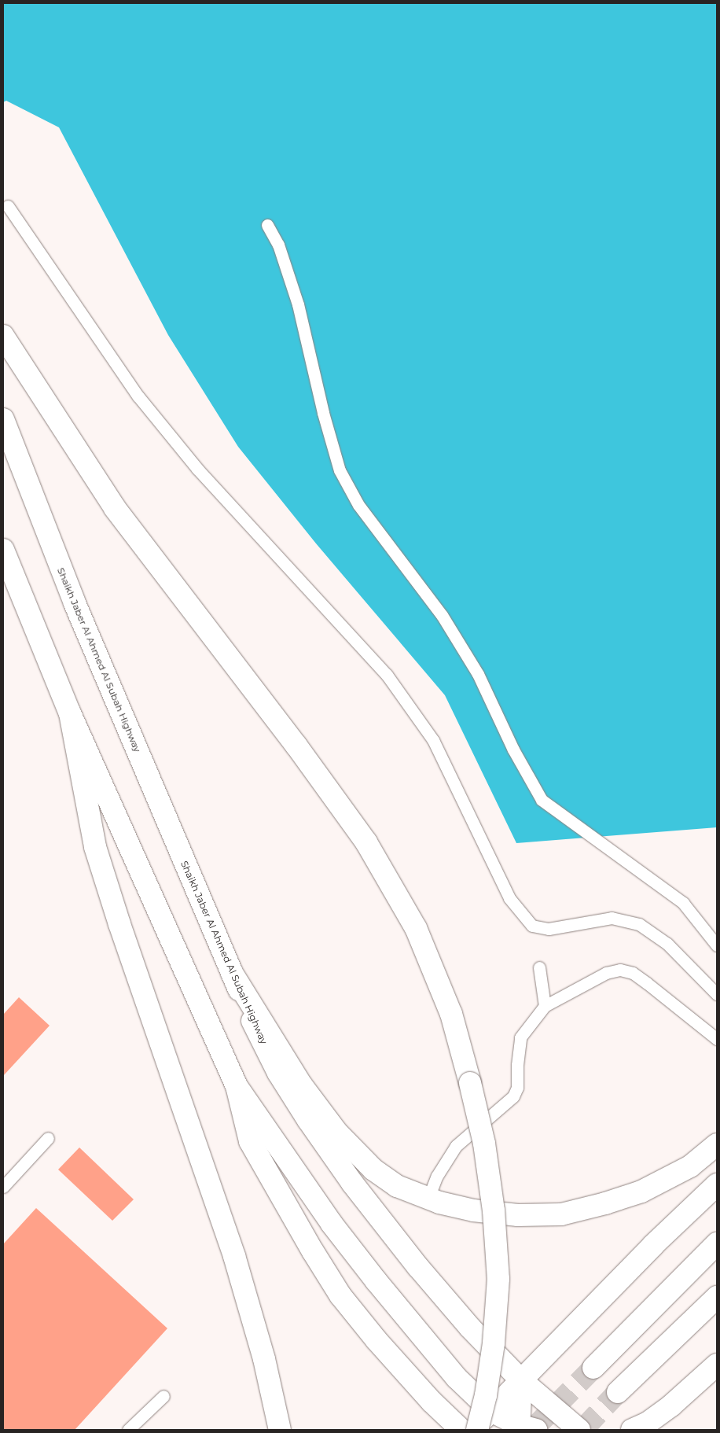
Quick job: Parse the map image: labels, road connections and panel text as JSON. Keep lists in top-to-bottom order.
{
  "streets": {
    "main road": ["Shaikh Jaber Al Ahmed Al Subah Highway"]
  }
}
